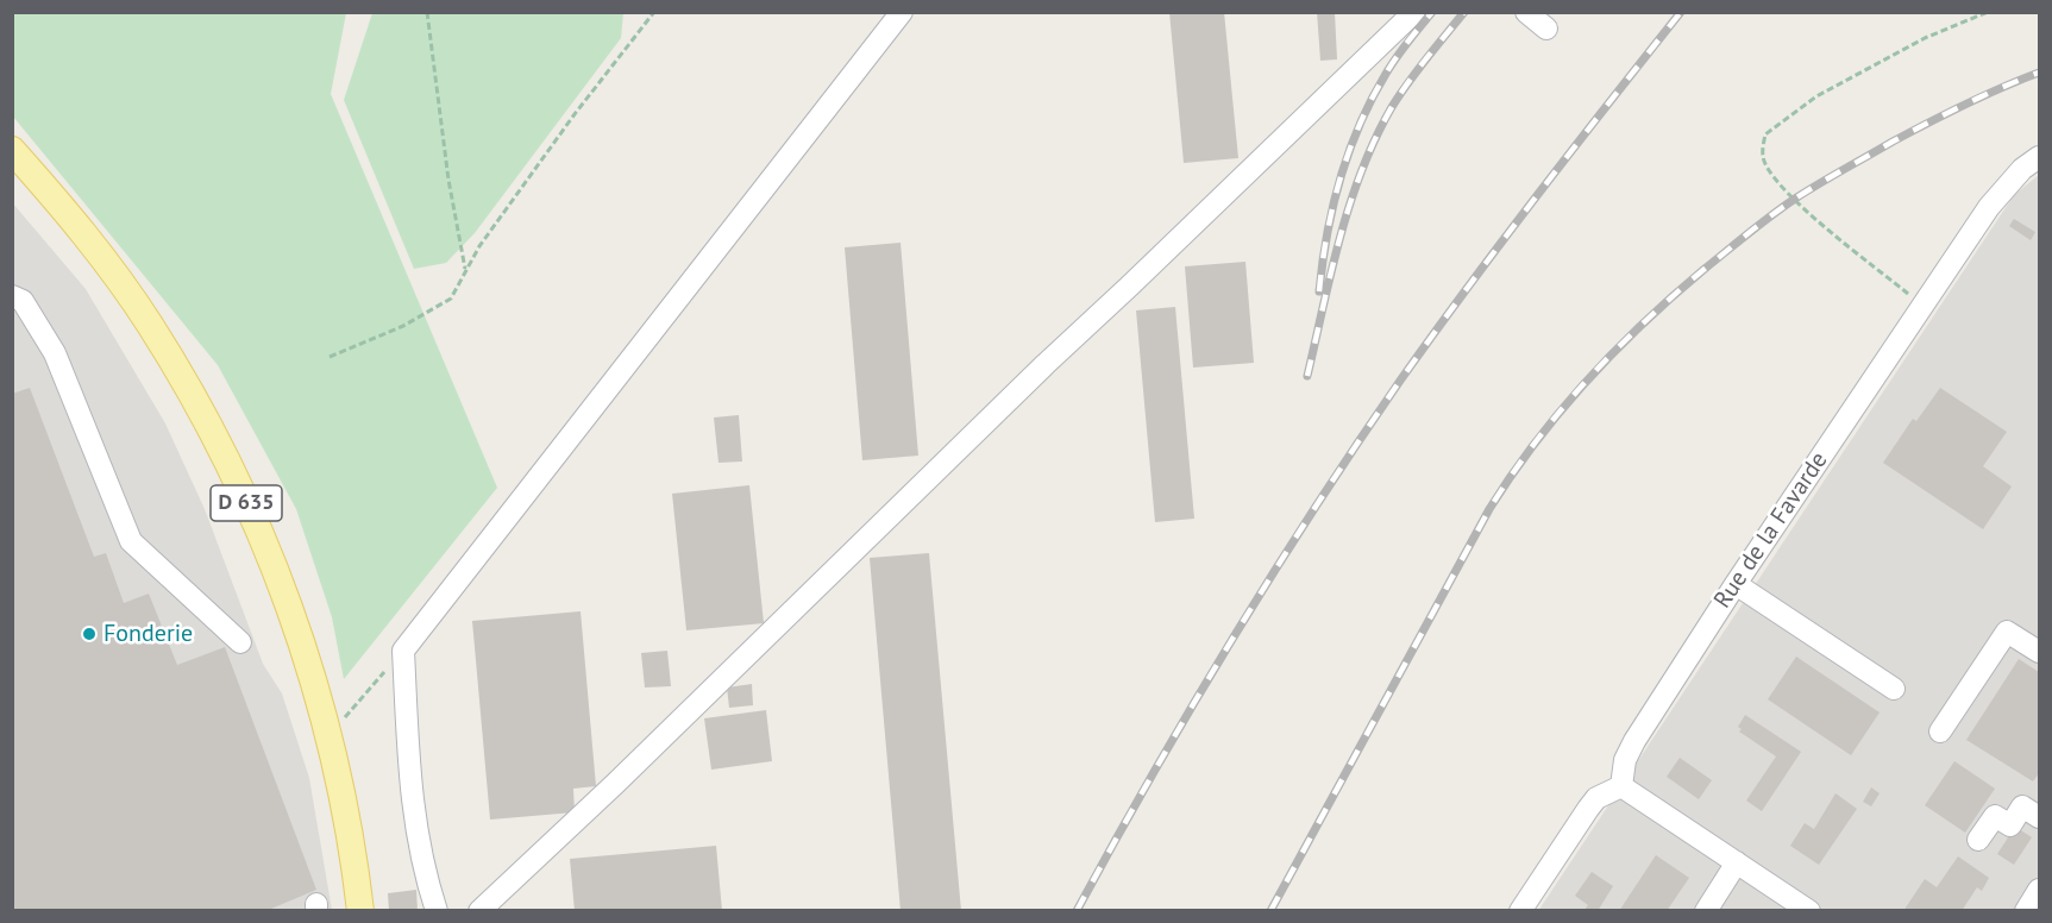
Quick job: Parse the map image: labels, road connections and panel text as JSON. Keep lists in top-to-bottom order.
{
  "streets": {
    "main road": ["D 635"],
    "street": ["Rue de la Favarde"]
  },
  "places": ["Fonderie"]
}
